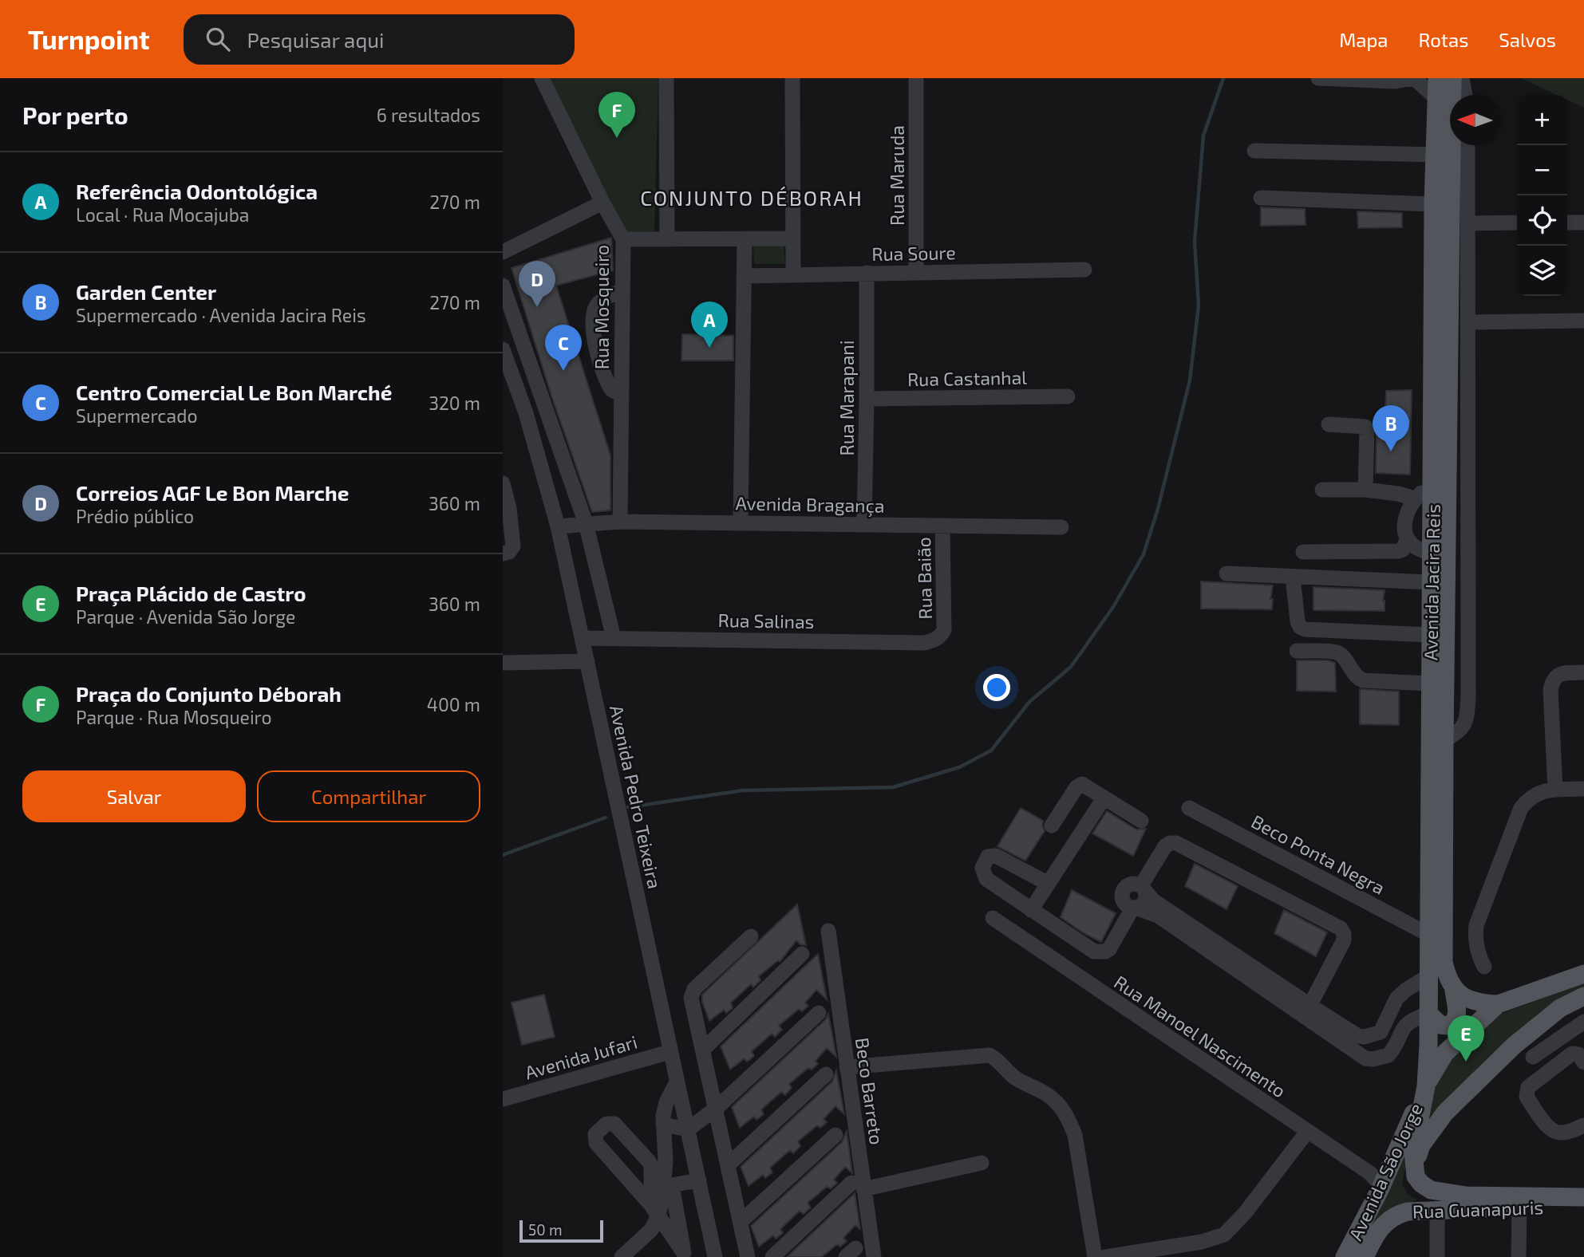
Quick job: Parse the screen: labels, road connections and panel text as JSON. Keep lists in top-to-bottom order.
{
  "streets": {
    "main road": ["Avenida Jacira Reis", "Avenida São Jorge", "Rua Guanapuris"],
    "street": [
      "Rua Maruda",
      "Rua Soure",
      "Rua Mosqueiro",
      "Rua Castanhal",
      "Rua Marapani",
      "Avenida Bragança",
      "Rua Baião",
      "Rua Salinas",
      "Avenida Pedro Teixeira",
      "Beco Ponta Negra",
      "Rua Manoel Nascimento",
      "Avenida Jufari",
      "Beco Barreto"
    ]
  },
  "crossings": [
    ["Rua Maruda", "Rua Soure"],
    ["Rua Soure", "Rua Marapani"],
    ["Rua Mosqueiro", "Avenida Bragança"],
    ["Rua Castanhal", "Rua Marapani"],
    ["Rua Marapani", "Avenida Bragança"],
    ["Avenida Bragança", "Rua Baião"],
    ["Avenida Bragança", "Avenida Pedro Teixeira"],
    ["Rua Baião", "Rua Salinas"],
    ["Avenida Jacira Reis", "Beco Ponta Negra"],
    ["Avenida Jacira Reis", "Avenida São Jorge"],
    ["Rua Salinas", "Avenida Pedro Teixeira"],
    ["Avenida Pedro Teixeira", "Avenida Jufari"],
    ["Rua Manoel Nascimento", "Avenida São Jorge"],
    ["Avenida São Jorge", "Rua Guanapuris"]
  ],
  "districts": ["CONJUNTO DÉBORAH"],
  "scale_bar": "50 m",
  "north": "left",
  "page": {
    "header": "Turnpoint",
    "search": "Pesquisar aqui",
    "nav": ["Mapa", "Rotas", "Salvos"],
    "heading": ["Por perto", "6 resultados"],
    "pins": [
      "F",
      "D",
      "A",
      "C",
      "B",
      "E"
    ],
    "map_buttons": ["+", "−"],
    "list": [
      {
        "mark": "A",
        "name": "Referência Odontológica",
        "note": "Local · Rua Mocajuba",
        "value": "270 m"
      },
      {
        "mark": "B",
        "name": "Garden Center",
        "note": "Supermercado · Avenida Jacira Reis",
        "value": "270 m"
      },
      {
        "mark": "C",
        "name": "Centro Comercial Le Bon Marché",
        "note": "Supermercado",
        "value": "320 m"
      },
      {
        "mark": "D",
        "name": "Correios AGF Le Bon Marche",
        "note": "Prédio público",
        "value": "360 m"
      },
      {
        "mark": "E",
        "name": "Praça Plácido de Castro",
        "note": "Parque · Avenida São Jorge",
        "value": "360 m"
      },
      {
        "mark": "F",
        "name": "Praça do Conjunto Déborah",
        "note": "Parque · Rua Mosqueiro",
        "value": "400 m"
      }
    ],
    "buttons": ["Salvar", "Compartilhar"],
    "scale": "50 m"
  }
}
